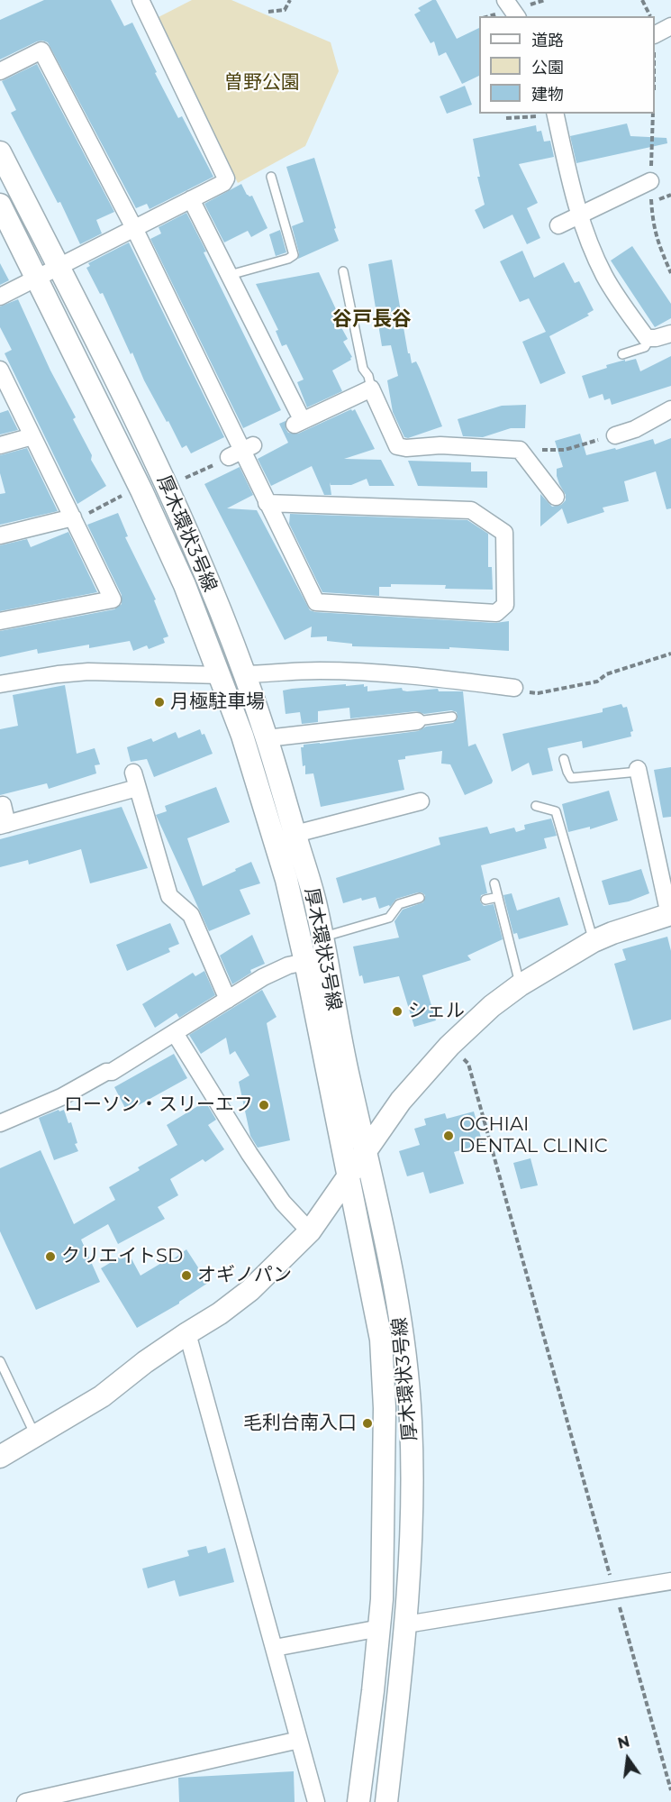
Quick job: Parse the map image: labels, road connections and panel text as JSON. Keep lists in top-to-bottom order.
{
  "streets": {
    "street": ["厚木環状3号線"]
  },
  "districts": ["谷戸長谷"],
  "parks": ["曽野公園"],
  "places": [
    "月極駐車場",
    "シェル",
    "ローソン・スリーエフ",
    "OCHIAI DENTAL CLINIC",
    "クリエイトSD",
    "オギノパン",
    "毛利台南入口"
  ],
  "legend": ["道路", "公園", "建物"],
  "north": "top"
}
